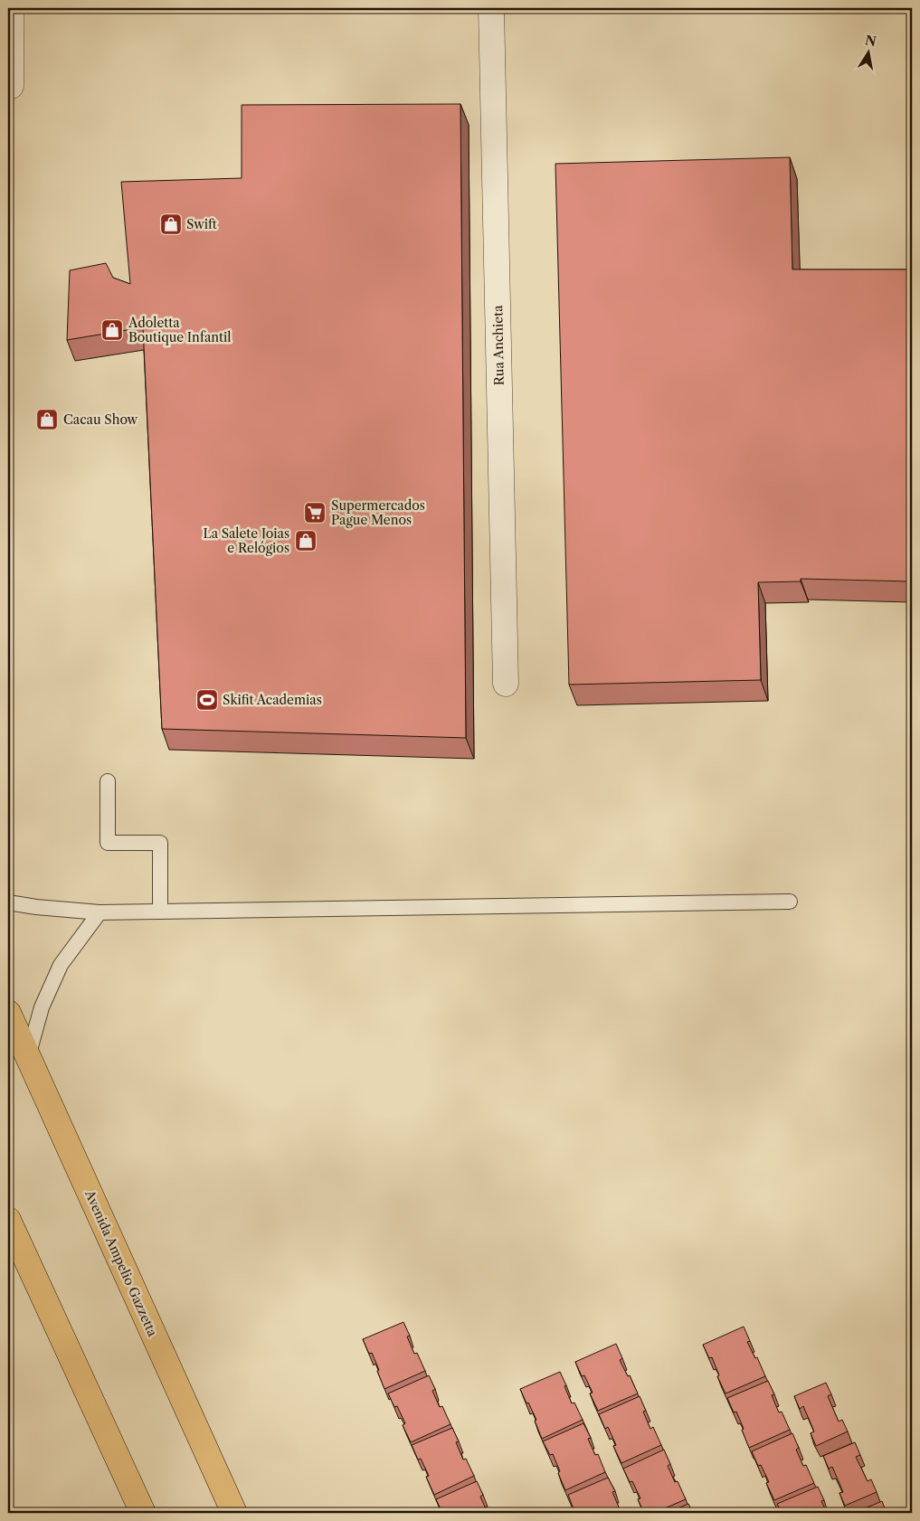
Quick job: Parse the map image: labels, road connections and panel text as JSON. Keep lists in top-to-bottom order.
{
  "streets": {
    "main road": ["Avenida Ampelio Gazzetta"],
    "street": ["Rua Anchieta"]
  },
  "places": {
    "shop": [
      "Swift",
      "Adoletta Boutique Infantil",
      "Cacau Show",
      "La Salete Joias e Relógios"
    ],
    "supermarket": ["Supermercados Pague Menos"],
    "sports": ["Skifit Academias"]
  },
  "north": "top"
}
